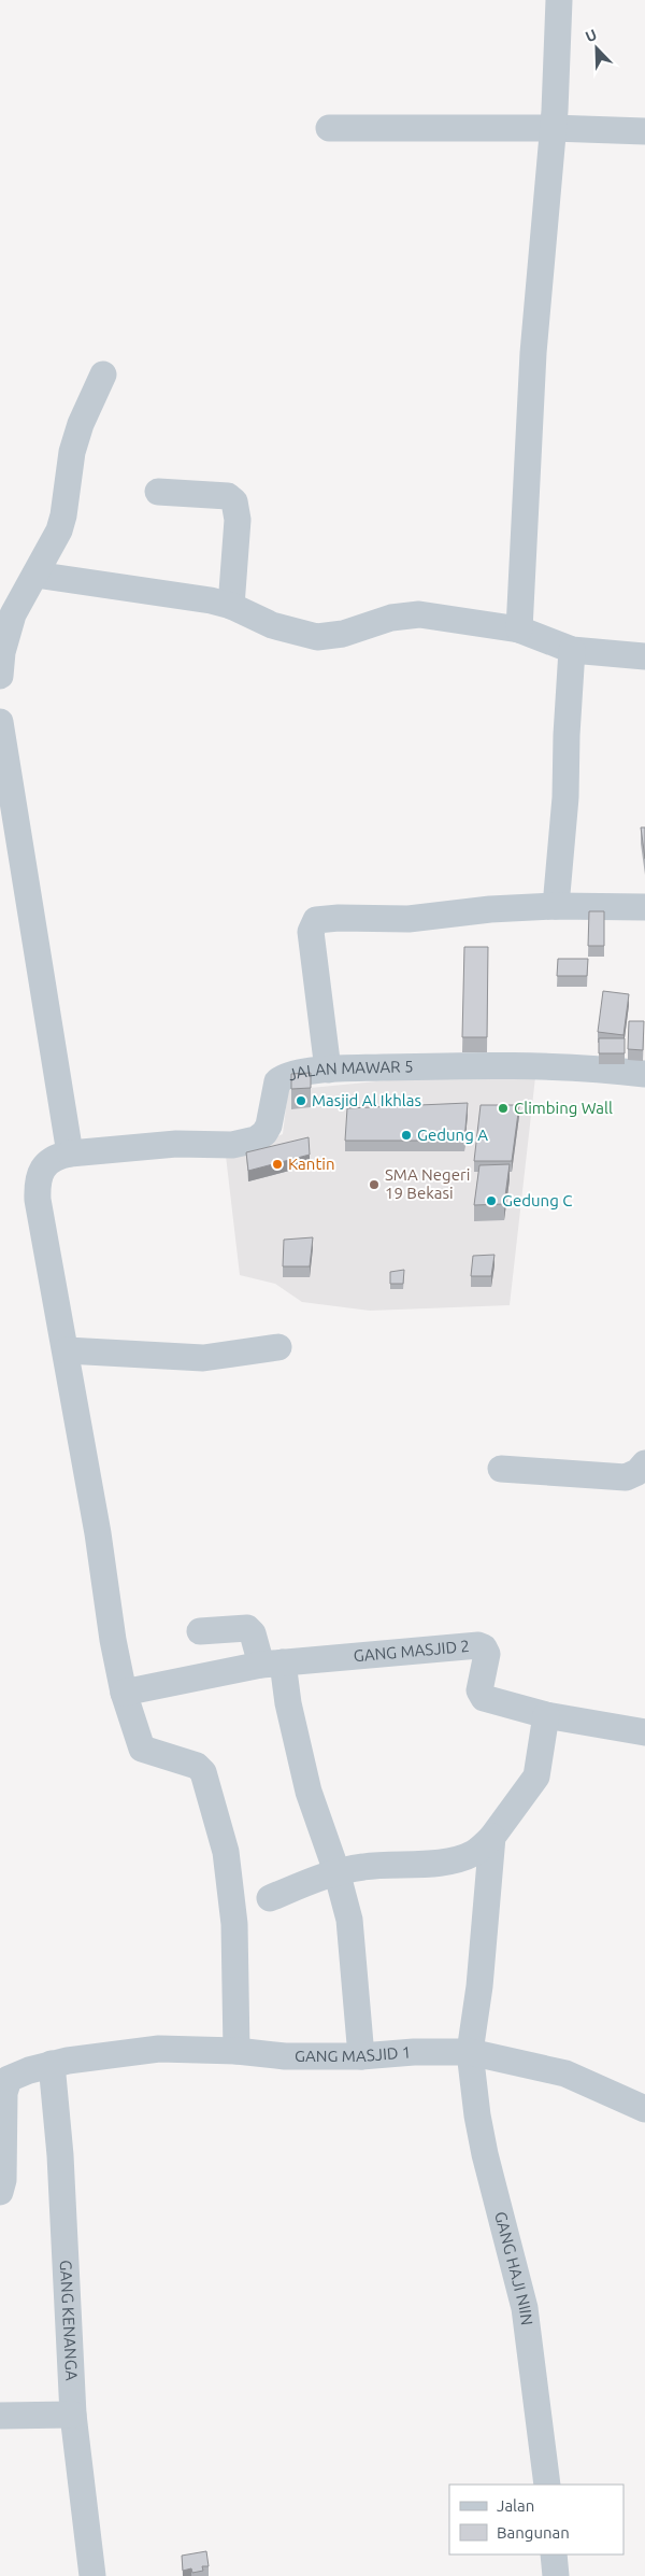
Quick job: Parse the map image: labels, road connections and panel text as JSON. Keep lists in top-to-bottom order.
{
  "streets": {
    "street": [
      "JALAN MAWAR 5",
      "GANG MASJID 2",
      "GANG MASJID 1",
      "GANG HAJI NIIN",
      "GANG KENANGA"
    ]
  },
  "crossings": [
    ["GANG MASJID 1", "GANG HAJI NIIN"],
    ["GANG MASJID 1", "GANG KENANGA"]
  ],
  "places": [
    "Masjid Al Ikhlas",
    "Climbing Wall",
    "Gedung A",
    "Kantin",
    "SMA Negeri 19 Bekasi",
    "Gedung C"
  ],
  "legend": ["Jalan", "Bangunan"],
  "north": "top left"
}
